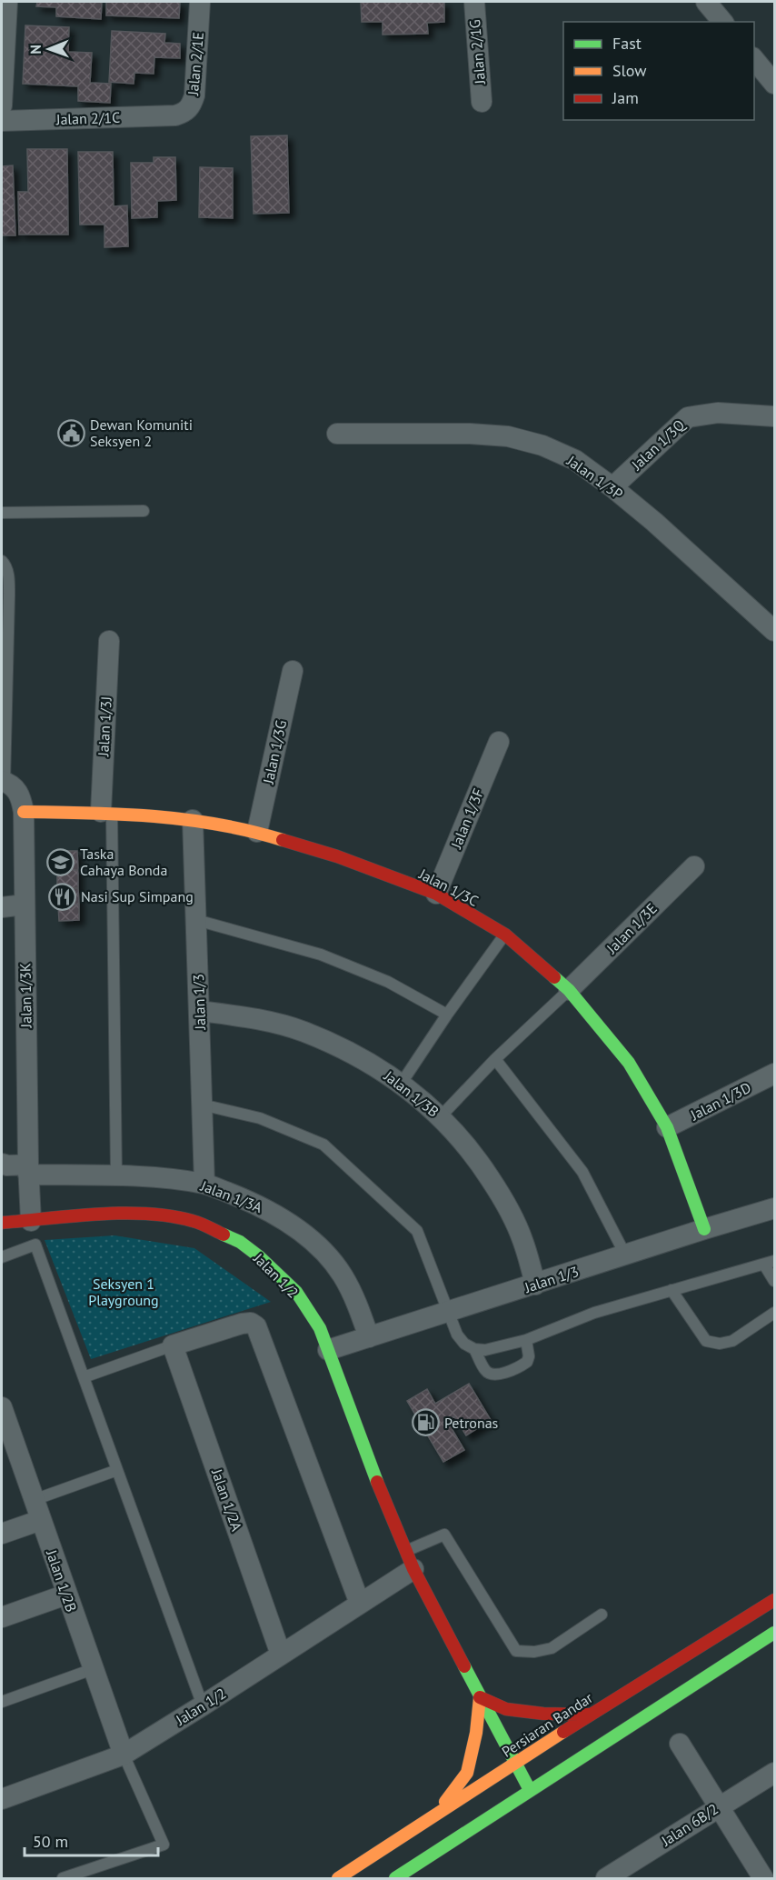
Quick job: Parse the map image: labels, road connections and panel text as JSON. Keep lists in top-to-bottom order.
{
  "streets": {
    "street": [
      "Jalan 2/1G",
      "Jalan 2/1E",
      "Jalan 2/1C",
      "Jalan 1/3Q",
      "Jalan 1/3P",
      "Jalan 1/3J",
      "Jalan 1/3G",
      "Jalan 1/3F",
      "Jalan 1/3C",
      "Jalan 1/3E",
      "Jalan 1/3K",
      "Jalan 1/3",
      "Jalan 1/3B",
      "Jalan 1/3D",
      "Jalan 1/3A",
      "Jalan 1/2",
      "Jalan 1/2A",
      "Jalan 1/2B",
      "Persiaran Bandar",
      "Jalan 6B/2"
    ]
  },
  "crossings": [
    ["Jalan 2/1E", "Jalan 2/1C"],
    ["Jalan 1/3Q", "Jalan 1/3P"],
    ["Jalan 1/3J", "Jalan 1/3C"],
    ["Jalan 1/3G", "Jalan 1/3C"],
    ["Jalan 1/3F", "Jalan 1/3C"],
    ["Jalan 1/3C", "Jalan 1/3E"],
    ["Jalan 1/3C", "Jalan 1/3K"],
    ["Jalan 1/3C", "Jalan 1/3"],
    ["Jalan 1/3C", "Jalan 1/3D"],
    ["Jalan 1/3K", "Jalan 1/3A"],
    ["Jalan 1/3K", "Jalan 1/2"],
    ["Jalan 1/3", "Jalan 1/3B"],
    ["Jalan 1/3", "Jalan 1/3A"],
    ["Jalan 1/3", "Jalan 1/2"],
    ["Jalan 1/2", "Jalan 1/2A"],
    ["Jalan 1/2", "Jalan 1/2B"],
    ["Jalan 1/2", "Persiaran Bandar"]
  ],
  "parks": ["Seksyen 1 Playgroung"],
  "places": {
    "public building": ["Dewan Komuniti Seksyen 2"],
    "school or university": ["Taska Cahaya Bonda"],
    "restaurant": ["Nasi Sup Simpang"],
    "fuel station": ["Petronas"]
  },
  "legend": ["Fast", "Slow", "Jam"],
  "scale_bar": "50 m",
  "north": "left"
}
